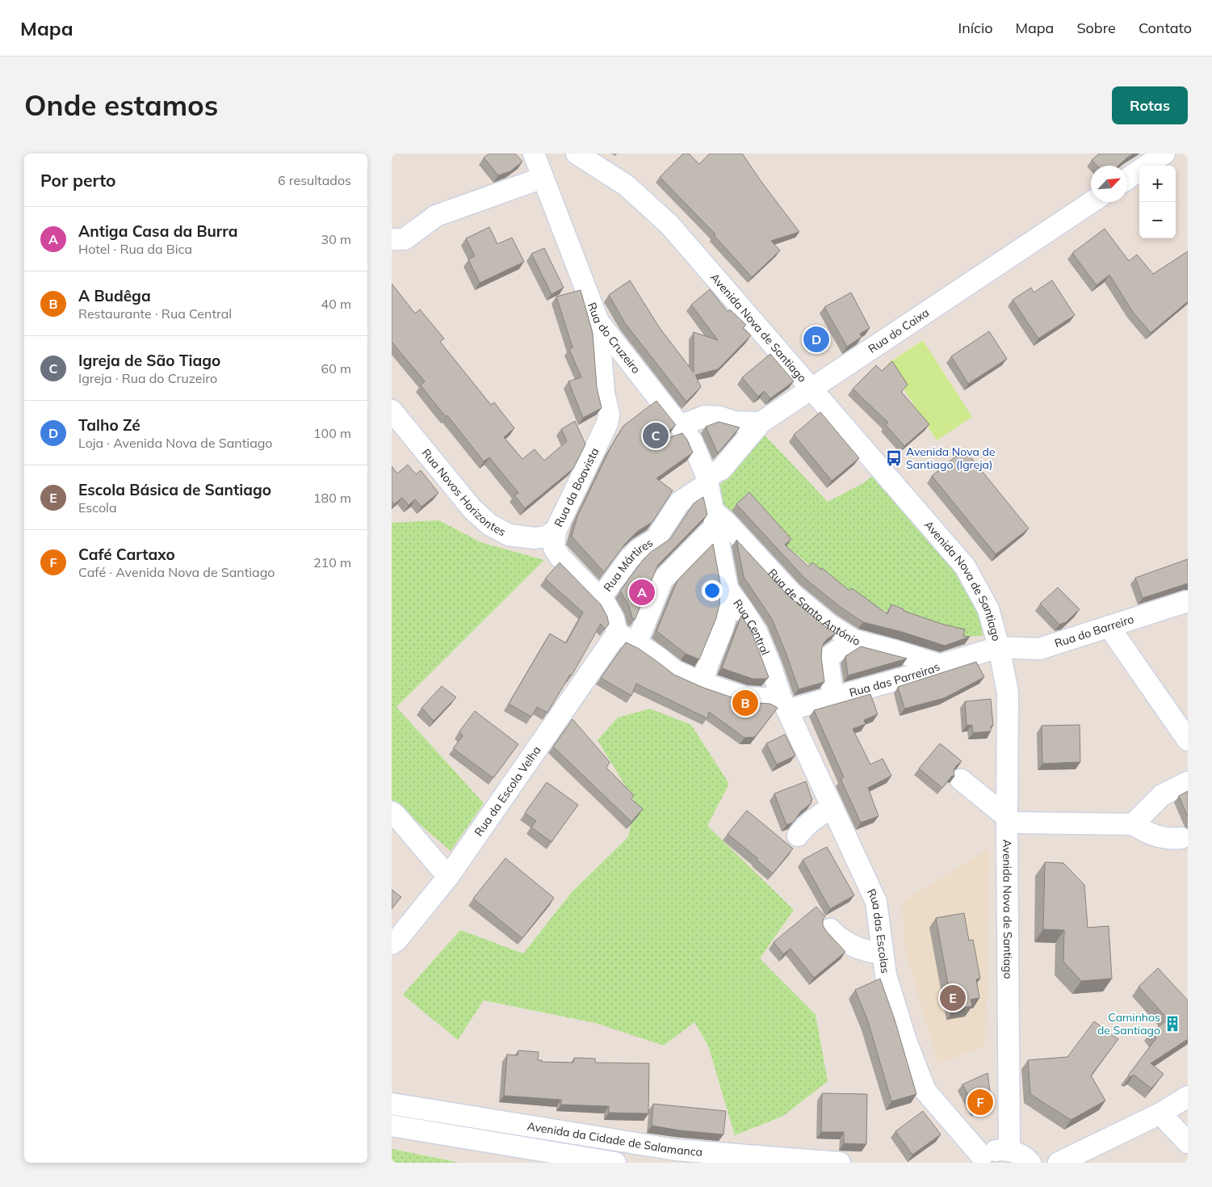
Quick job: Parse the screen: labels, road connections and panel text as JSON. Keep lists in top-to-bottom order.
{
  "streets": {
    "street": [
      "Avenida Nova de Santiago",
      "Rua do Caixa",
      "Rua do Cruzeiro",
      "Rua da Boavista",
      "Rua Novos Horizontes",
      "Rua Mártires",
      "Rua de Santo António",
      "Rua Central",
      "Rua do Barreiro",
      "Rua das Parreiras",
      "Rua da Escola Velha",
      "Rua das Escolas",
      "Avenida da Cidade de Salamanca"
    ]
  },
  "crossings": [
    ["Avenida Nova de Santiago", "Rua do Caixa"],
    ["Avenida Nova de Santiago", "Rua do Barreiro"],
    ["Avenida Nova de Santiago", "Rua das Parreiras"],
    ["Rua do Caixa", "Rua do Cruzeiro"],
    ["Rua do Caixa", "Rua Mártires"],
    ["Rua do Cruzeiro", "Rua da Boavista"],
    ["Rua do Cruzeiro", "Rua Mártires"],
    ["Rua do Cruzeiro", "Rua de Santo António"],
    ["Rua do Cruzeiro", "Rua Central"],
    ["Rua do Cruzeiro", "Rua da Escola Velha"],
    ["Rua da Boavista", "Rua Novos Horizontes"],
    ["Rua da Boavista", "Rua Mártires"],
    ["Rua da Boavista", "Rua das Parreiras"],
    ["Rua da Boavista", "Rua da Escola Velha"],
    ["Rua de Santo António", "Rua Central"],
    ["Rua de Santo António", "Rua das Parreiras"],
    ["Rua de Santo António", "Rua da Escola Velha"],
    ["Rua Central", "Rua das Parreiras"],
    ["Rua Central", "Rua da Escola Velha"],
    ["Rua Central", "Rua das Escolas"],
    ["Rua do Barreiro", "Rua das Parreiras"],
    ["Rua das Parreiras", "Rua da Escola Velha"],
    ["Rua das Parreiras", "Rua das Escolas"]
  ],
  "places": {
    "bus stop": ["Avenida Nova de Santiago (Igreja)"],
    "building": ["Caminhos de Santiago"]
  },
  "north": "top right",
  "page": {
    "header": "Mapa",
    "nav": [
      "Início",
      "Mapa",
      "Sobre",
      "Contato"
    ],
    "buttons": "Rotas",
    "title": "Onde estamos",
    "heading": ["Por perto", "6 resultados"],
    "map_buttons": ["+", "−"],
    "list": [
      {
        "mark": "A",
        "name": "Antiga Casa da Burra",
        "note": "Hotel · Rua da Bica",
        "value": "30 m"
      },
      {
        "mark": "B",
        "name": "A Budêga",
        "note": "Restaurante · Rua Central",
        "value": "40 m"
      },
      {
        "mark": "C",
        "name": "Igreja de São Tiago",
        "note": "Igreja · Rua do Cruzeiro",
        "value": "60 m"
      },
      {
        "mark": "D",
        "name": "Talho Zé",
        "note": "Loja · Avenida Nova de Santiago",
        "value": "100 m"
      },
      {
        "mark": "E",
        "name": "Escola Básica de Santiago",
        "note": "Escola",
        "value": "180 m"
      },
      {
        "mark": "F",
        "name": "Café Cartaxo",
        "note": "Café · Avenida Nova de Santiago",
        "value": "210 m"
      }
    ],
    "pins": [
      "D",
      "C",
      "A",
      "B",
      "E",
      "F"
    ]
  }
}
